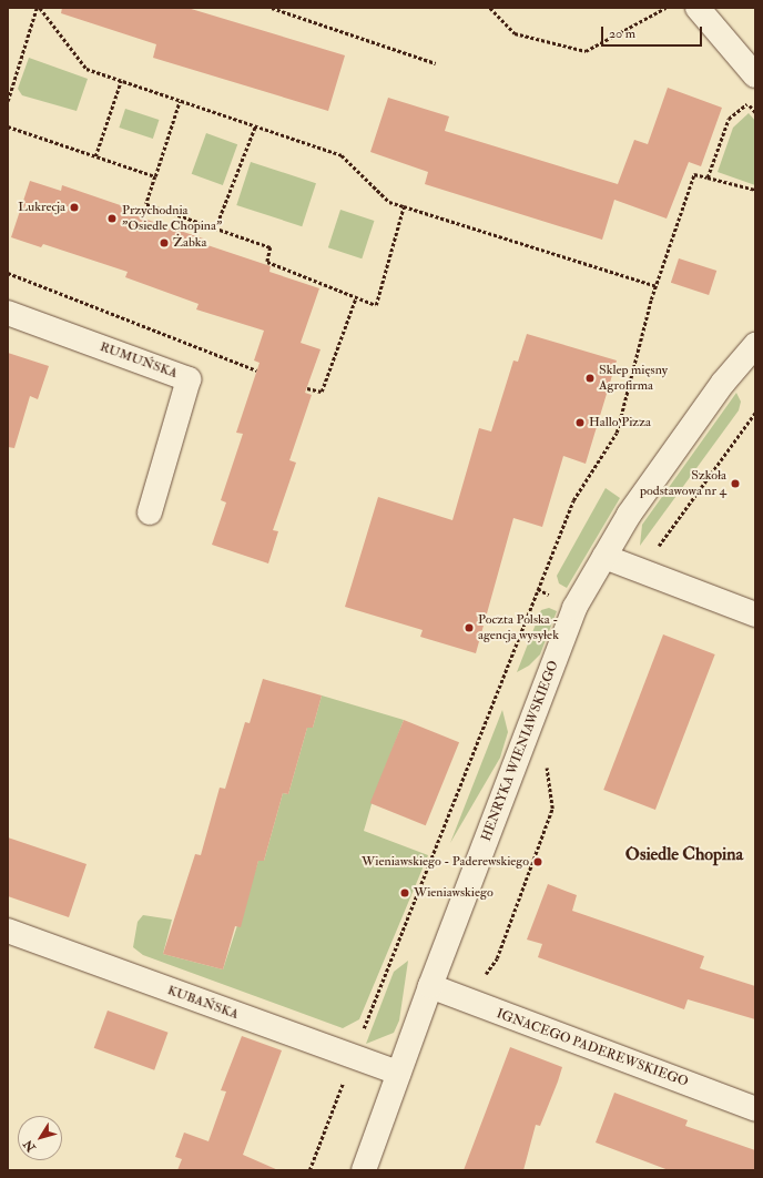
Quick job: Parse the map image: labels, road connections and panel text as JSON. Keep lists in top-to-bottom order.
{
  "streets": {
    "street": [
      "RUMUŃSKA",
      "HENRYKA WIENIAWSKIEGO",
      "KUBAŃSKA",
      "IGNACEGO PADEREWSKIEGO"
    ]
  },
  "crossings": [
    ["HENRYKA WIENIAWSKIEGO", "KUBAŃSKA"],
    ["HENRYKA WIENIAWSKIEGO", "IGNACEGO PADEREWSKIEGO"]
  ],
  "districts": ["Osiedle Chopina"],
  "places": [
    "Lukrecja",
    "Przychodnia \"Osiedle Chopina\"",
    "Żabka",
    "Sklep mięsny Agrofirma",
    "Hallo Pizza",
    "Szkoła podstawowa nr 4",
    "Poczta Polska - agencja wysyłek",
    "Wieniawskiego - Paderewskiego",
    "Wieniawskiego"
  ],
  "scale_bar": "20 m",
  "north": "bottom left"
}
